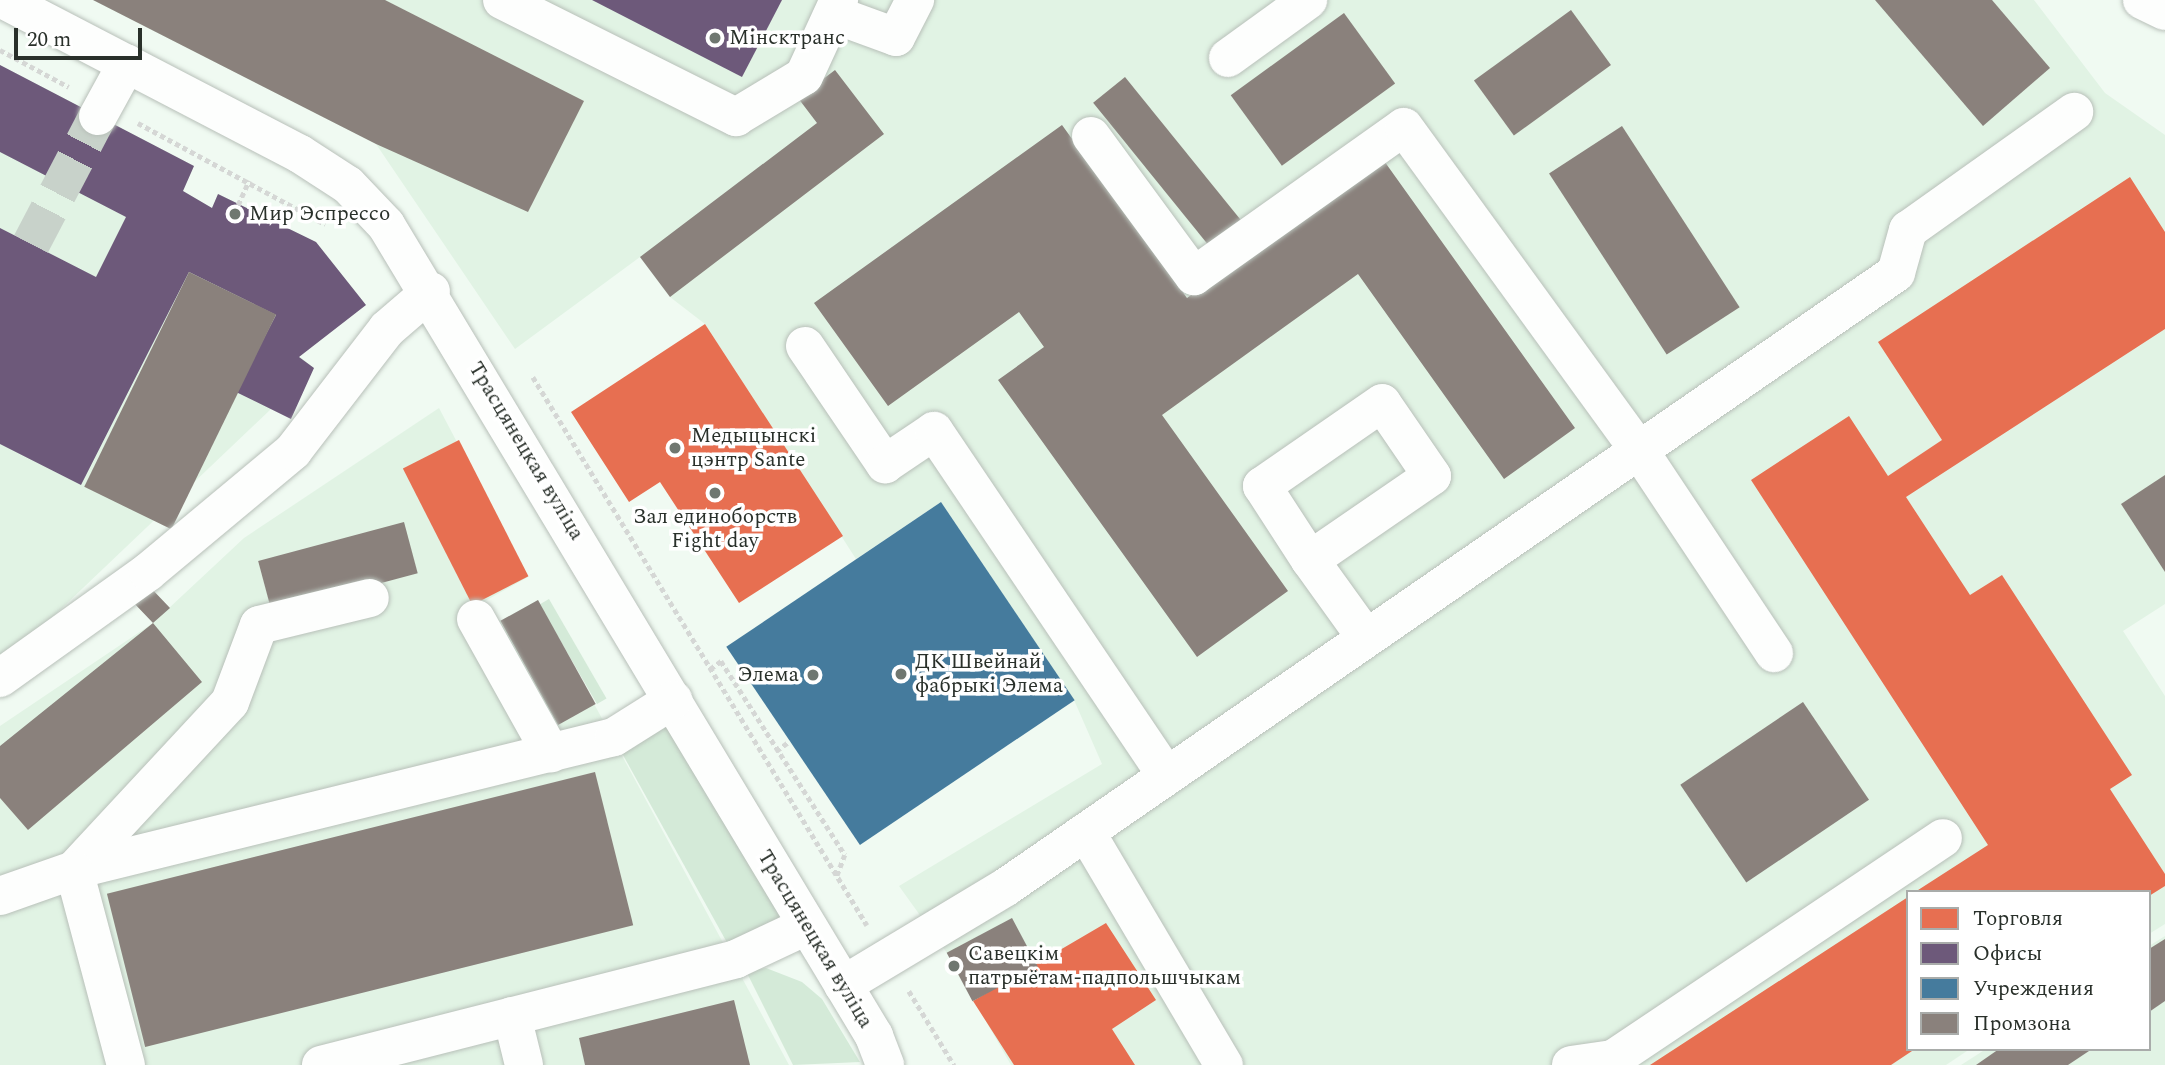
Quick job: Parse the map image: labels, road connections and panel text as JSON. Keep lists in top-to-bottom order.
{
  "streets": {
    "street": ["Трасцянецкая вуліца"]
  },
  "places": [
    "Мінсктранс",
    "Мир Эспрессо",
    "Медыцынскі цэнтр Sante",
    "Зал единоборств Fight day",
    "ДК Швейнай фабрыкі Элема",
    "Элема",
    "Савецкім патрыётам-падпольшчыкам"
  ],
  "legend": [
    "Торговля",
    "Офисы",
    "Учреждения",
    "Промзона"
  ],
  "scale_bar": "20 m"
}
